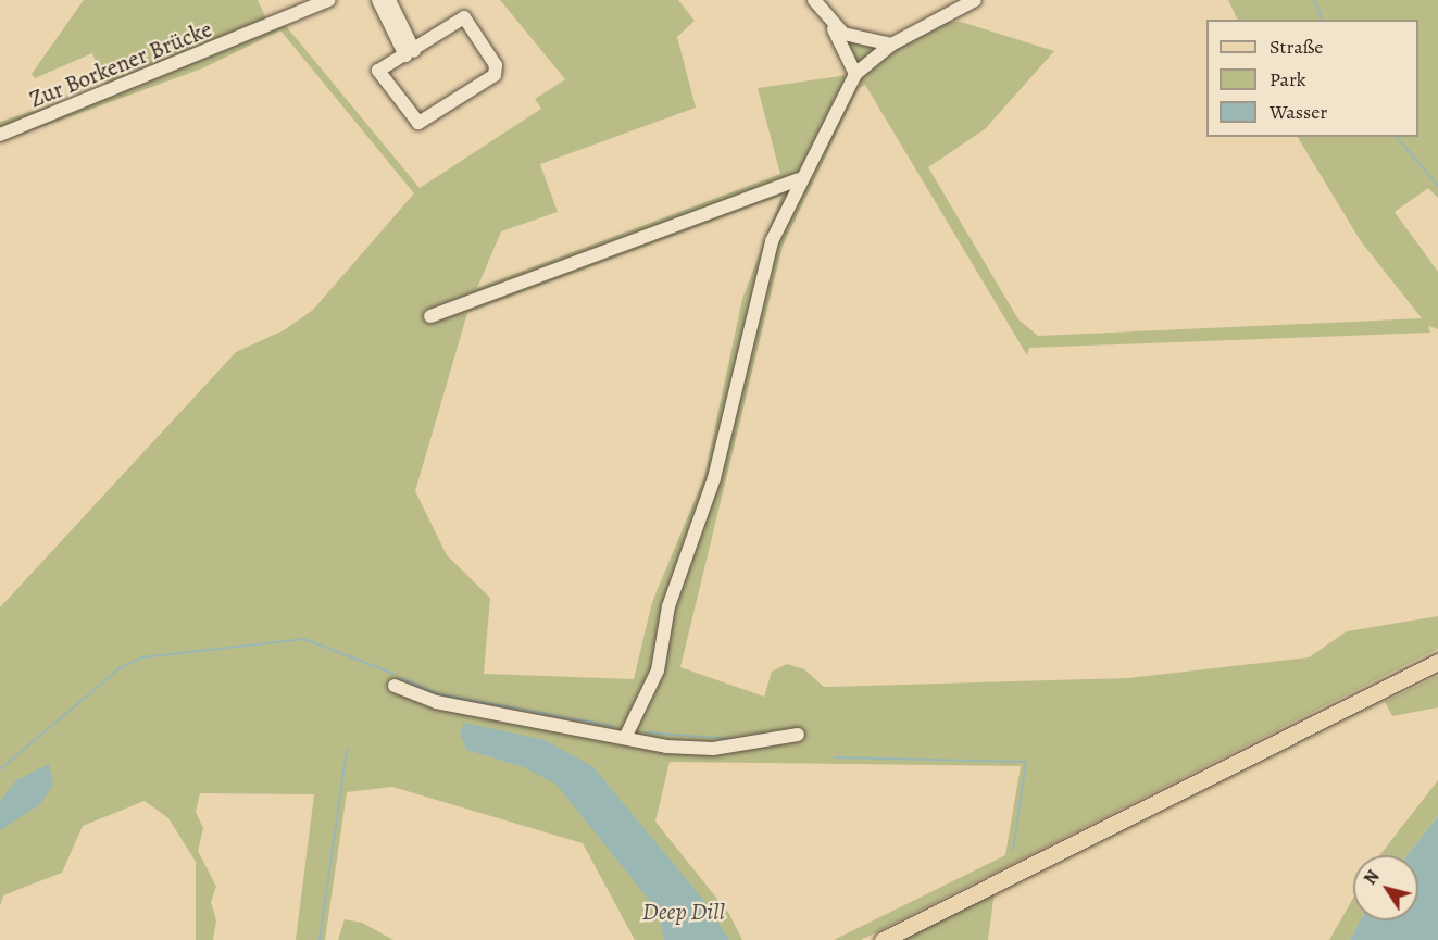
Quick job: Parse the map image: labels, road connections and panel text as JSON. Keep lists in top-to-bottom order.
{
  "streets": {
    "street": ["Zur Borkener Brücke"]
  },
  "water": ["Deep Dill"],
  "legend": ["Straße", "Park", "Wasser"],
  "north": "top left"
}
